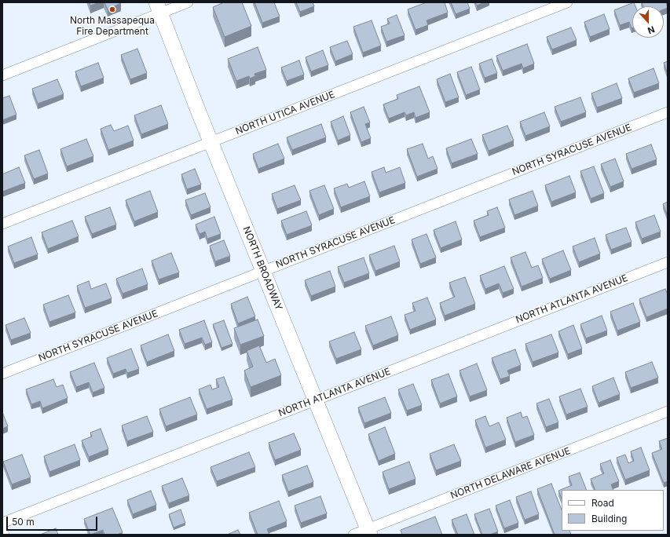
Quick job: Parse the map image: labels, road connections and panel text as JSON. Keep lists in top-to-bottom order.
{
  "streets": {
    "main road": ["NORTH BROADWAY"],
    "street": [
      "NORTH UTICA AVENUE",
      "NORTH SYRACUSE AVENUE",
      "NORTH ATLANTA AVENUE",
      "NORTH DELAWARE AVENUE"
    ]
  },
  "crossings": [
    ["NORTH UTICA AVENUE", "NORTH BROADWAY"],
    ["NORTH SYRACUSE AVENUE", "NORTH BROADWAY"],
    ["NORTH BROADWAY", "NORTH ATLANTA AVENUE"],
    ["NORTH BROADWAY", "NORTH DELAWARE AVENUE"]
  ],
  "places": ["North Massapequa Fire Department"],
  "legend": ["Road", "Building"],
  "scale_bar": "50 m",
  "north": "bottom"
}
